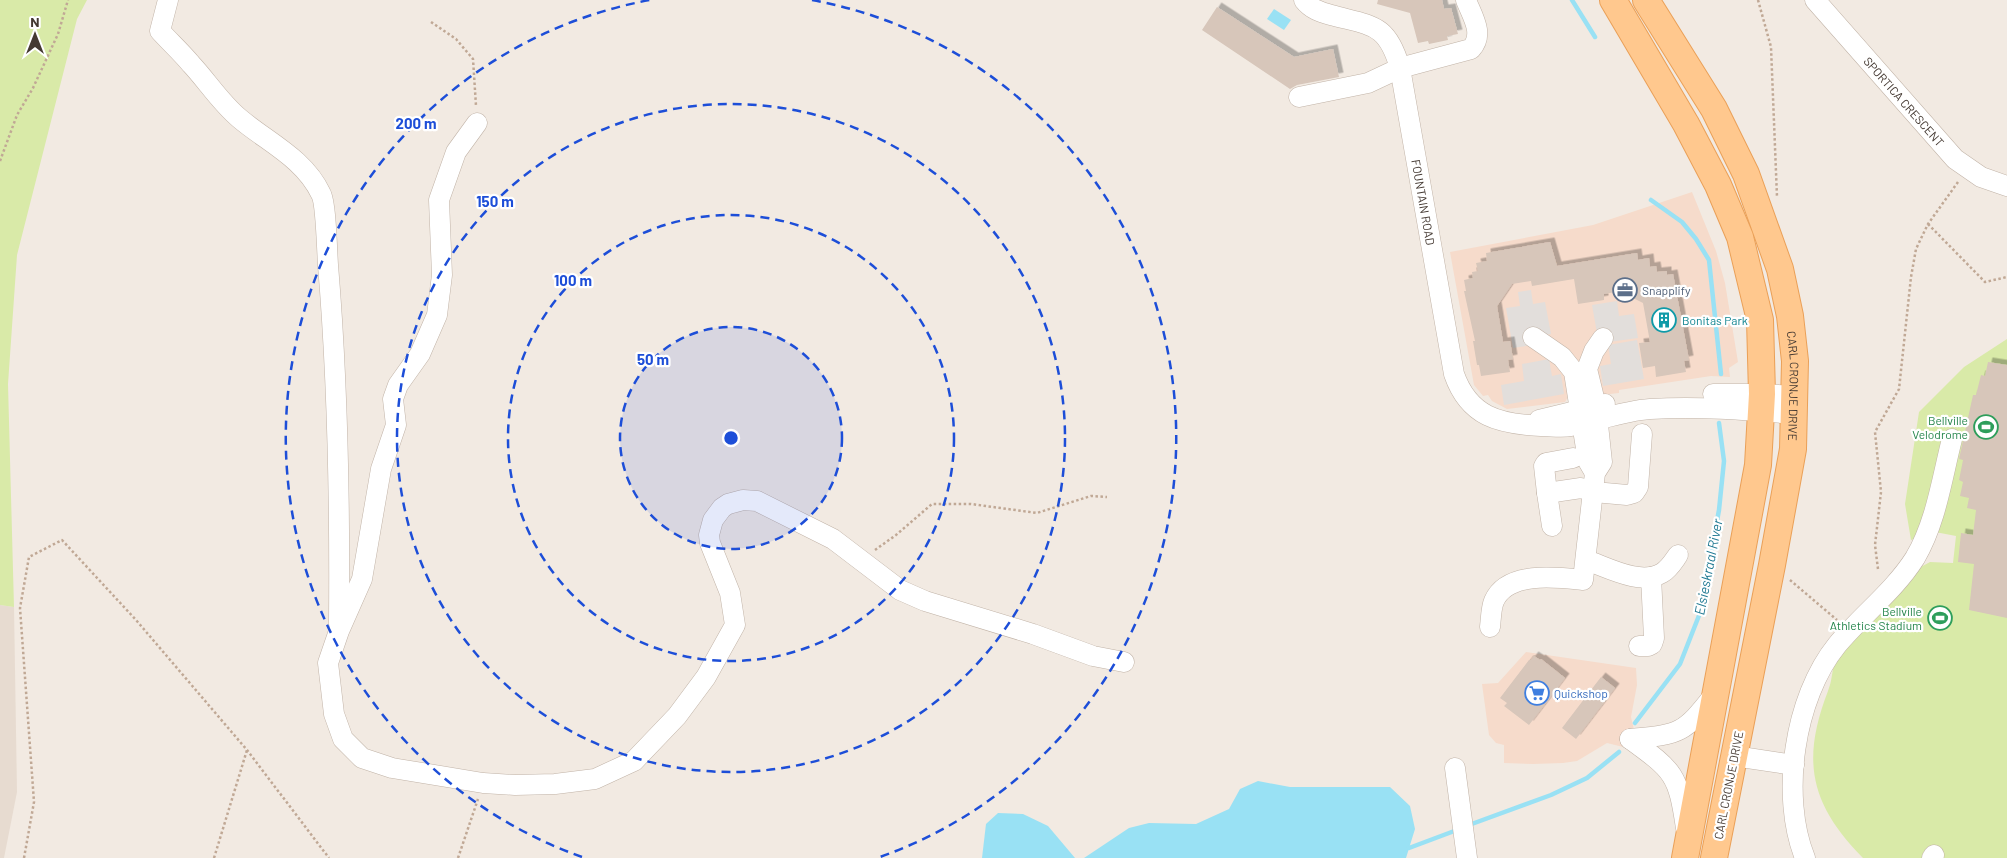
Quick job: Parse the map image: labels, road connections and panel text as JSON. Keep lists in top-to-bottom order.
{
  "streets": {
    "main road": ["CARL CRONJE DRIVE"],
    "street": ["SPORTICA CRESCENT", "FOUNTAIN ROAD"]
  },
  "crossings": [
    ["FOUNTAIN ROAD", "CARL CRONJE DRIVE"]
  ],
  "water": ["Elsieskraal River"],
  "places": {
    "office": ["Snapplify"],
    "building": ["Bonitas Park"],
    "sports": ["Bellville Velodrome", "Bellville Athletics Stadium"],
    "supermarket": ["Quickshop"]
  },
  "north": "top",
  "rings": [
    "200 m",
    "150 m",
    "100 m",
    "50 m"
  ]
}
